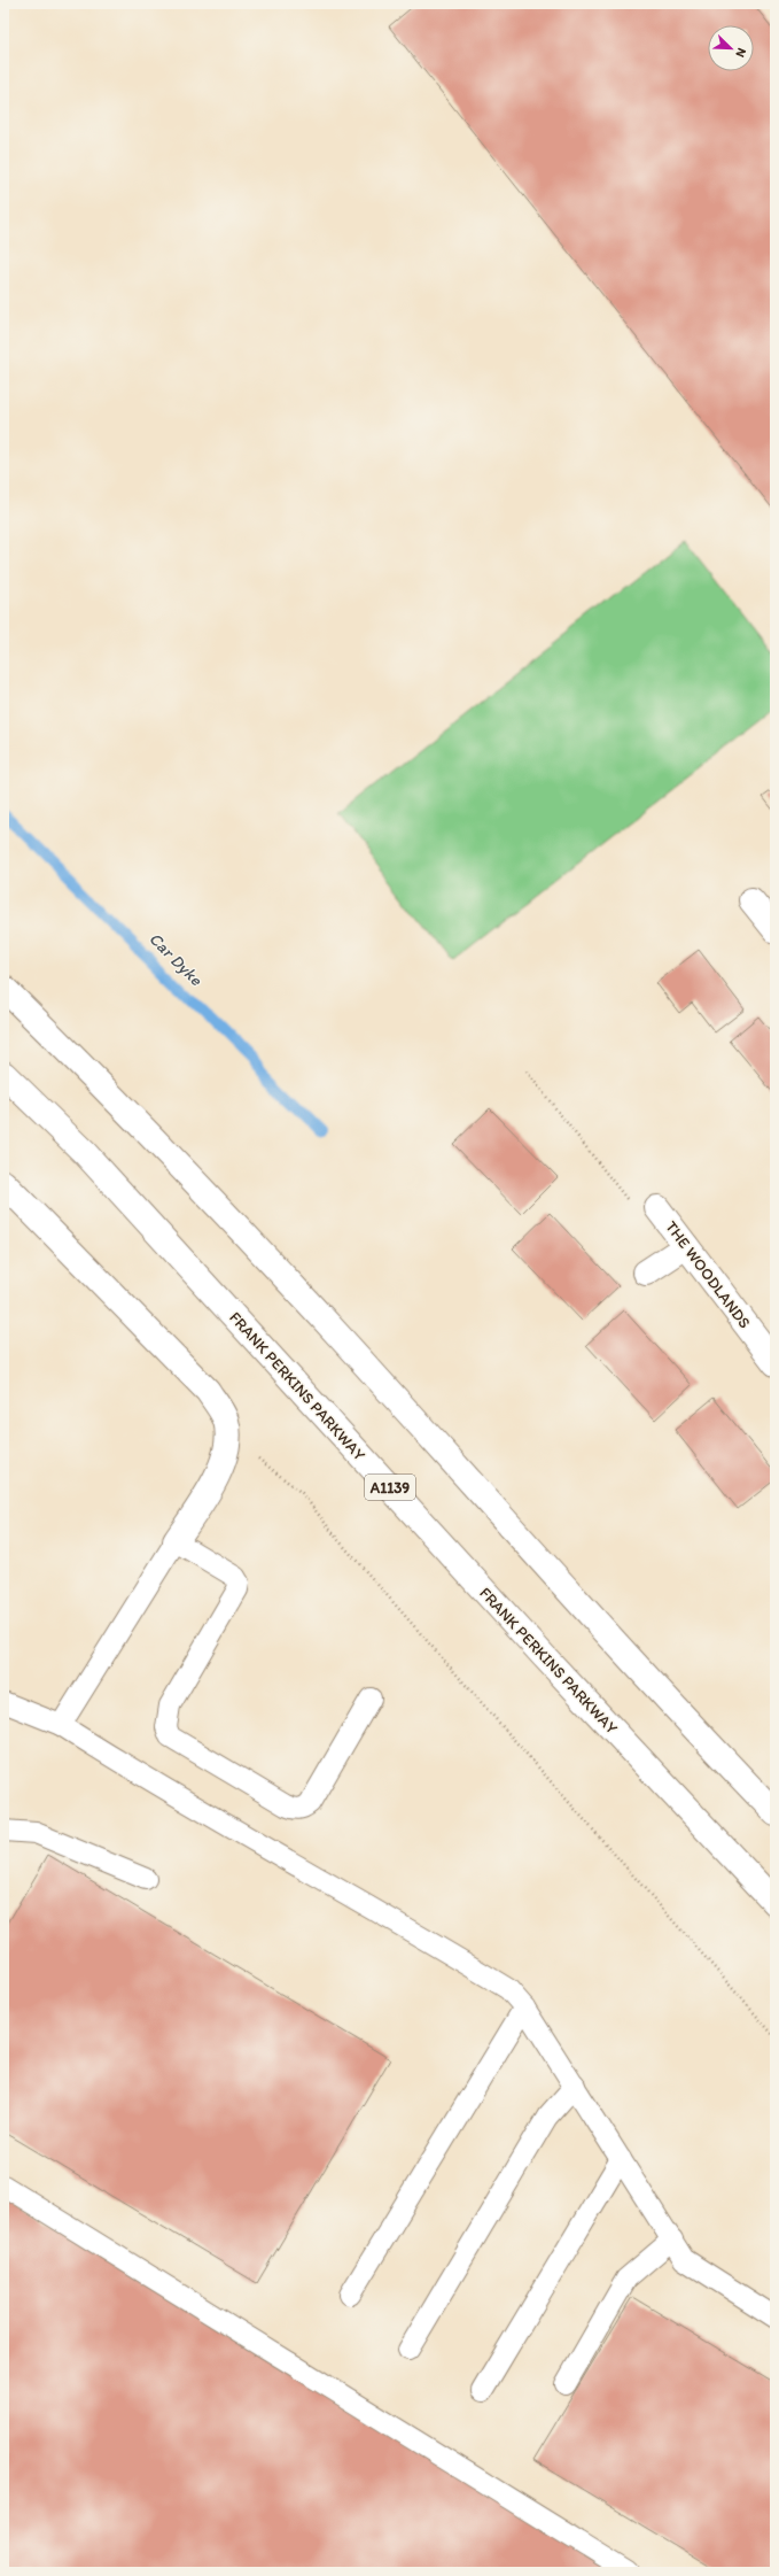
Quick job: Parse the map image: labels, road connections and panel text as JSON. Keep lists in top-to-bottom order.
{
  "streets": {
    "main road": ["THE WOODLANDS", "FRANK PERKINS PARKWAY", "A1139"]
  },
  "water": ["Car Dyke"],
  "north": "bottom right"
}
